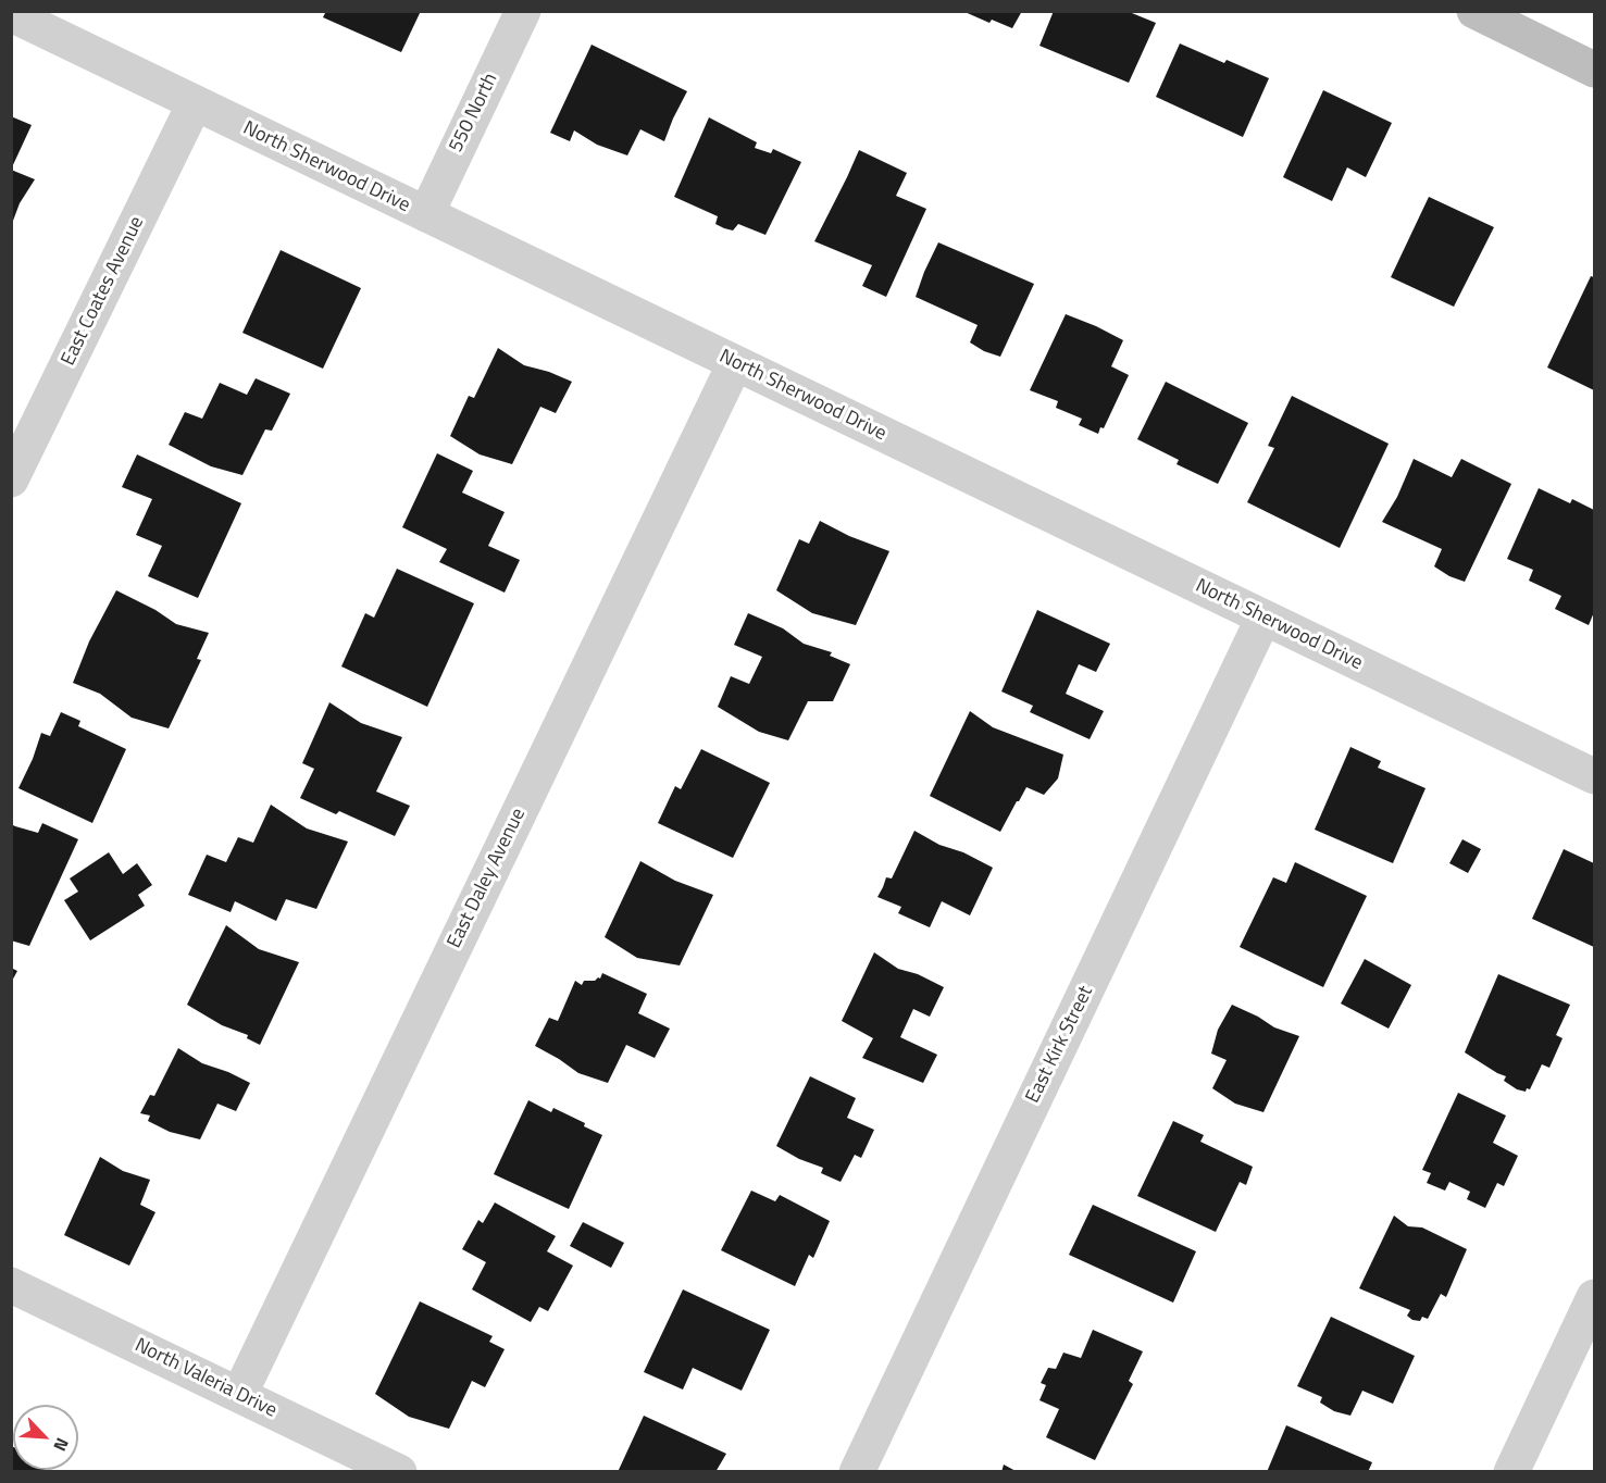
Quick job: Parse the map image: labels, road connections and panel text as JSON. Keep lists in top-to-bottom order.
{
  "streets": {
    "street": [
      "550 North",
      "North Sherwood Drive",
      "East Coates Avenue",
      "East Daley Avenue",
      "East Kirk Street",
      "North Valeria Drive"
    ]
  },
  "crossings": [
    ["550 North", "North Sherwood Drive"],
    ["North Sherwood Drive", "East Coates Avenue"],
    ["North Sherwood Drive", "East Daley Avenue"],
    ["North Sherwood Drive", "East Kirk Street"],
    ["East Daley Avenue", "North Valeria Drive"]
  ],
  "north": "bottom right"
}
